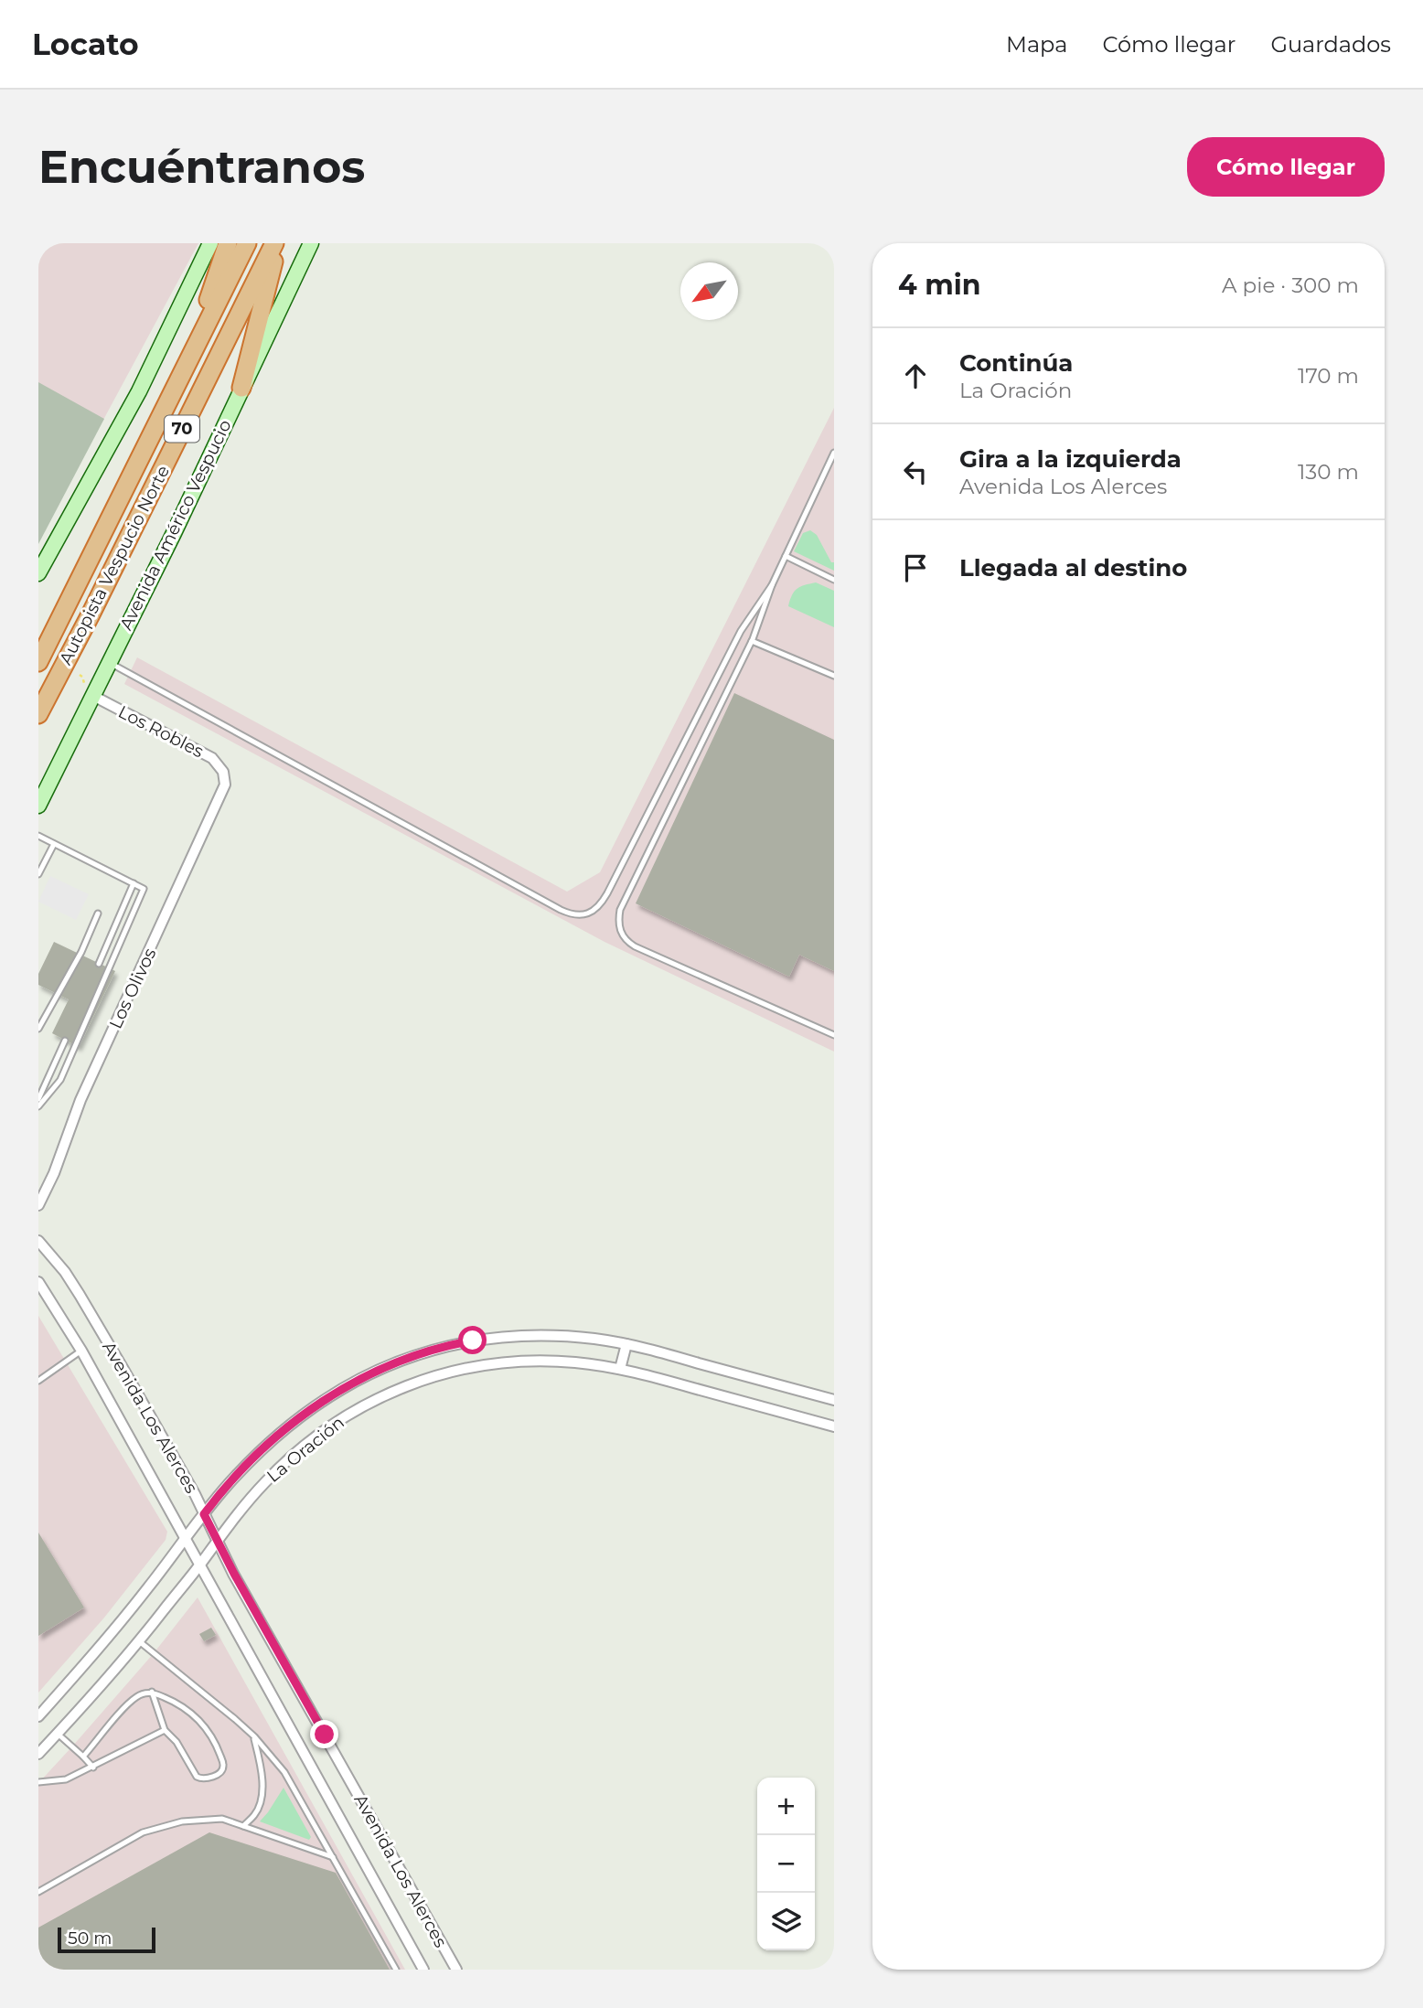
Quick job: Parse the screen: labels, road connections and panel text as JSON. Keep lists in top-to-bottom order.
{
  "streets": {
    "highway": ["70", "Autopista Vespucio Norte"],
    "main road": ["Avenida Américo Vespucio"],
    "street": [
      "Los Robles",
      "Los Olivos",
      "Avenida Los Alerces",
      "La Oración"
    ]
  },
  "crossings": [
    ["Avenida Américo Vespucio", "Los Robles"],
    ["Los Robles", "Los Olivos"],
    ["Avenida Los Alerces", "La Oración"]
  ],
  "scale_bar": "50 m",
  "north": "bottom left",
  "page": {
    "header": "Locato",
    "nav": ["Mapa", "Cómo llegar", "Guardados"],
    "buttons": "Cómo llegar",
    "title": "Encuéntranos",
    "heading": ["4 min", "A pie · 300 m"],
    "list": [
      ["Continúa", "La Oración", "170 m"],
      ["Gira a la izquierda", "Avenida Los Alerces", "130 m"],
      "Llegada al destino"
    ],
    "map_buttons": ["+", "−"],
    "scale": "50 m"
  }
}
